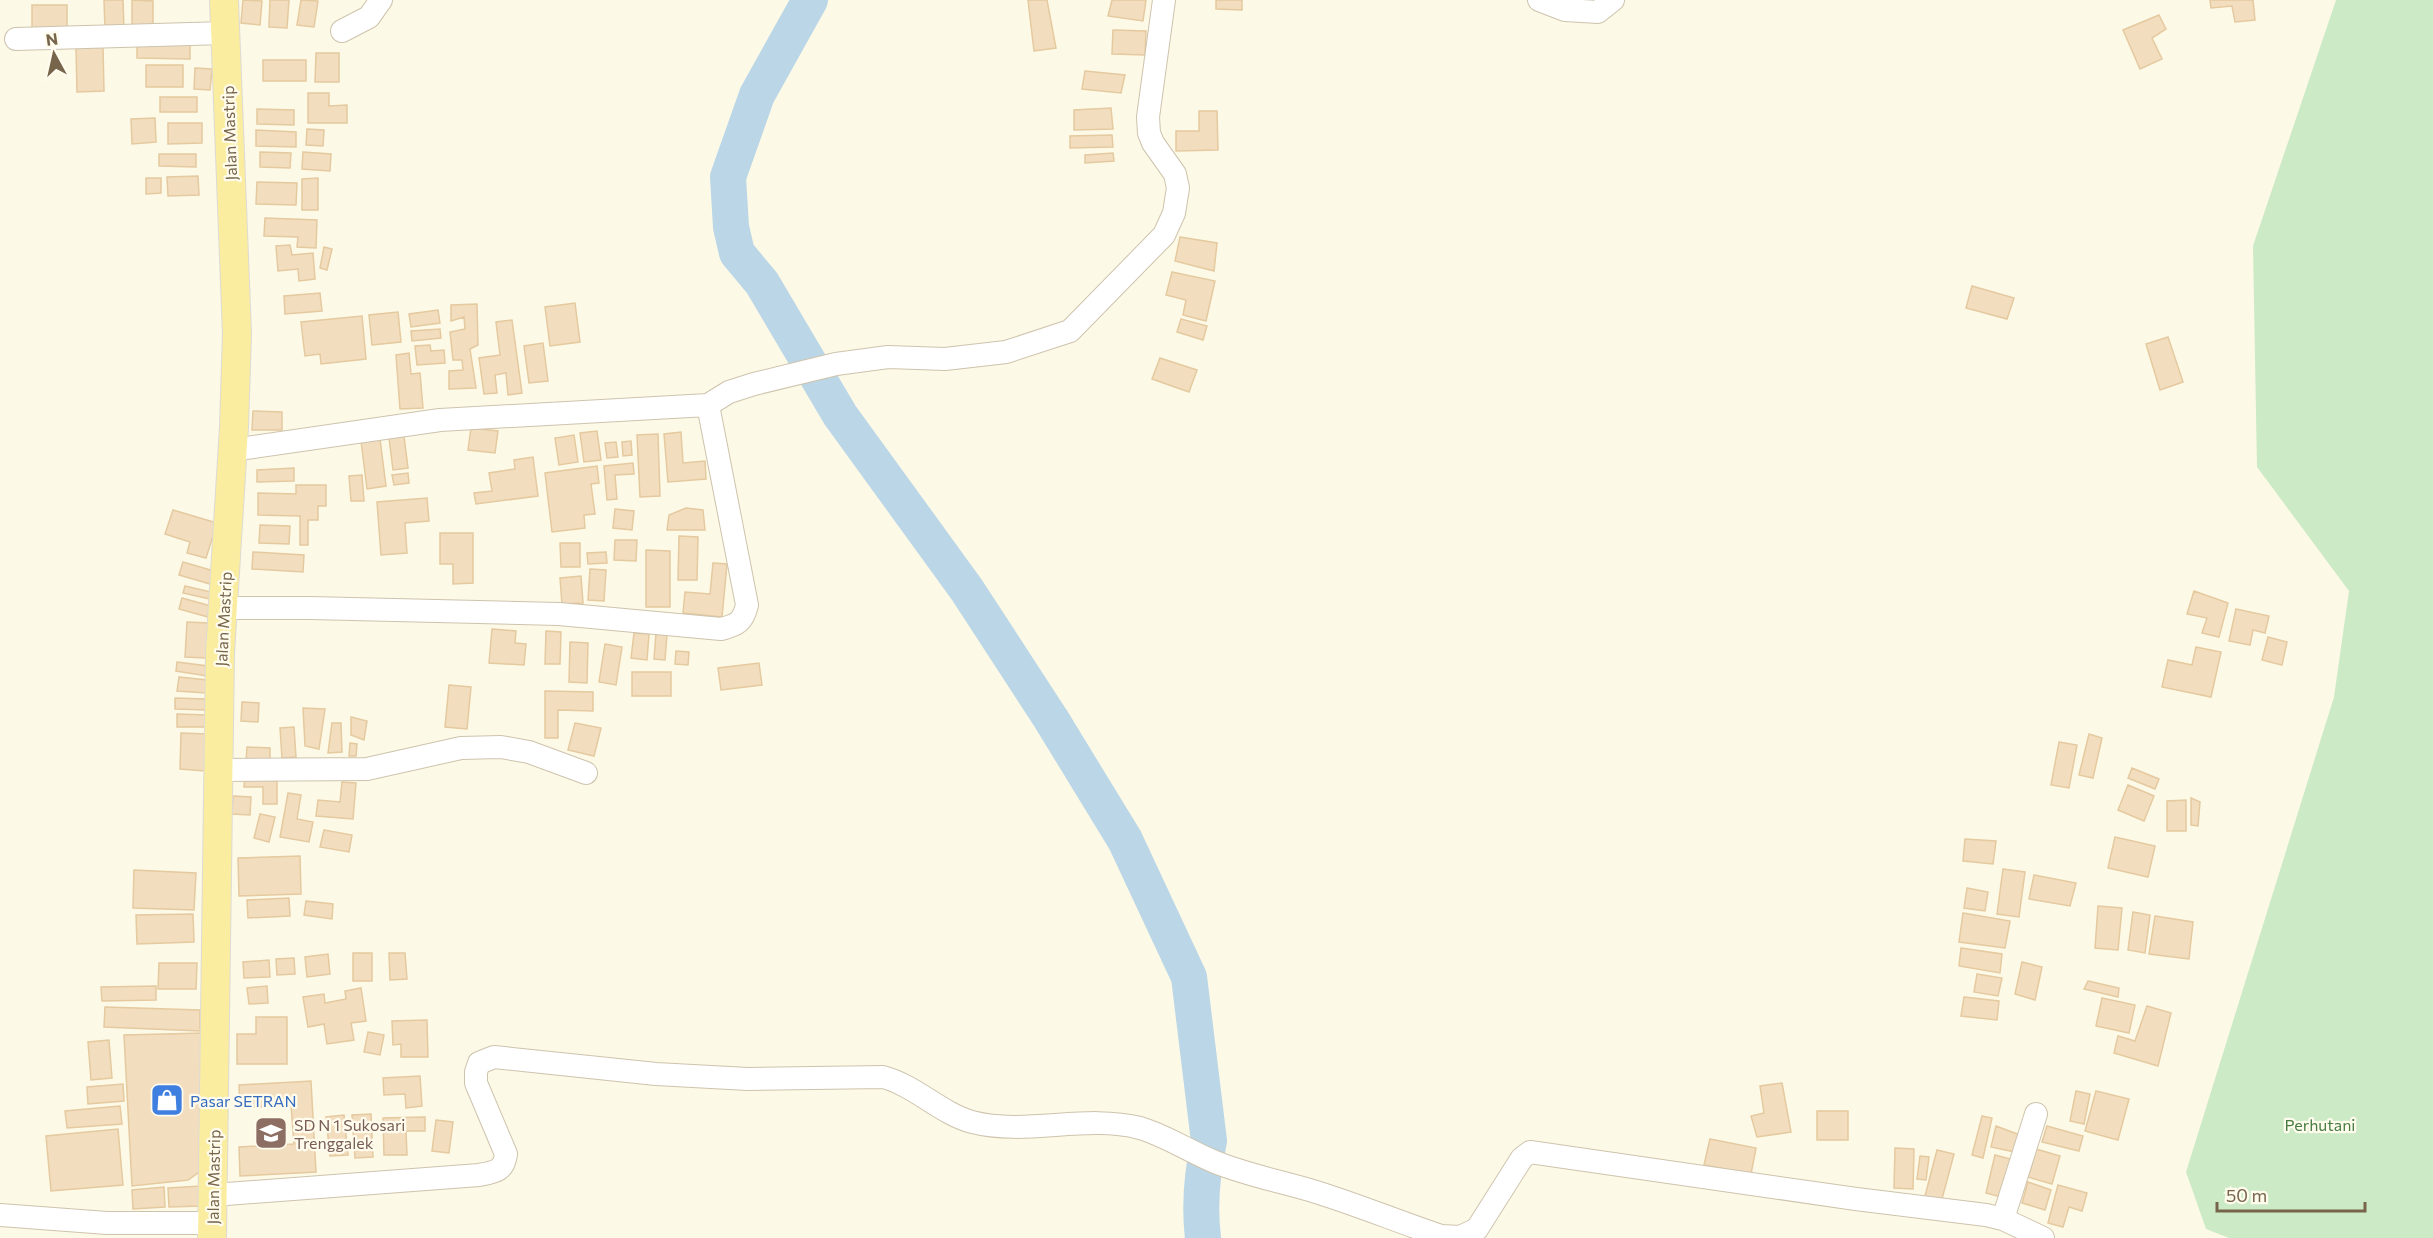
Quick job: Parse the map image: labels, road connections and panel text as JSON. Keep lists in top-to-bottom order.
{
  "streets": {
    "main road": ["Jalan Mastrip"]
  },
  "parks": ["Perhutani"],
  "places": {
    "shop": ["Pasar SETRAN"],
    "school or university": ["SD N 1 Sukosari Trenggalek"]
  },
  "scale_bar": "50 m",
  "north": "top"
}
